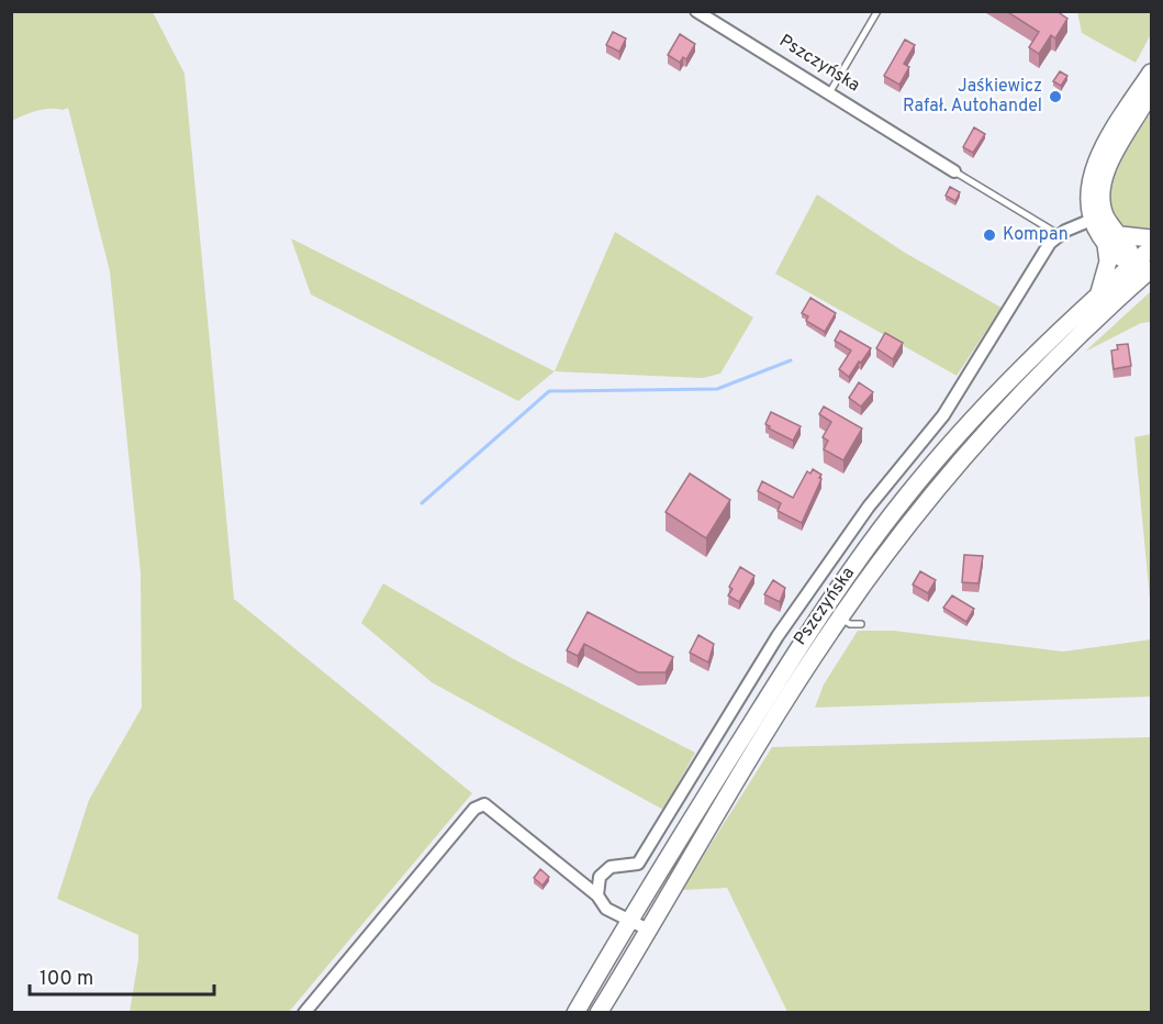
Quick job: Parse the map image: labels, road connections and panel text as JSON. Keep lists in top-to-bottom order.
{
  "streets": {
    "main road": ["Pszczyńska"]
  },
  "places": ["Jaśkiewicz Rafał. Autohandel", "Kompan"],
  "scale_bar": "100 m"
}
